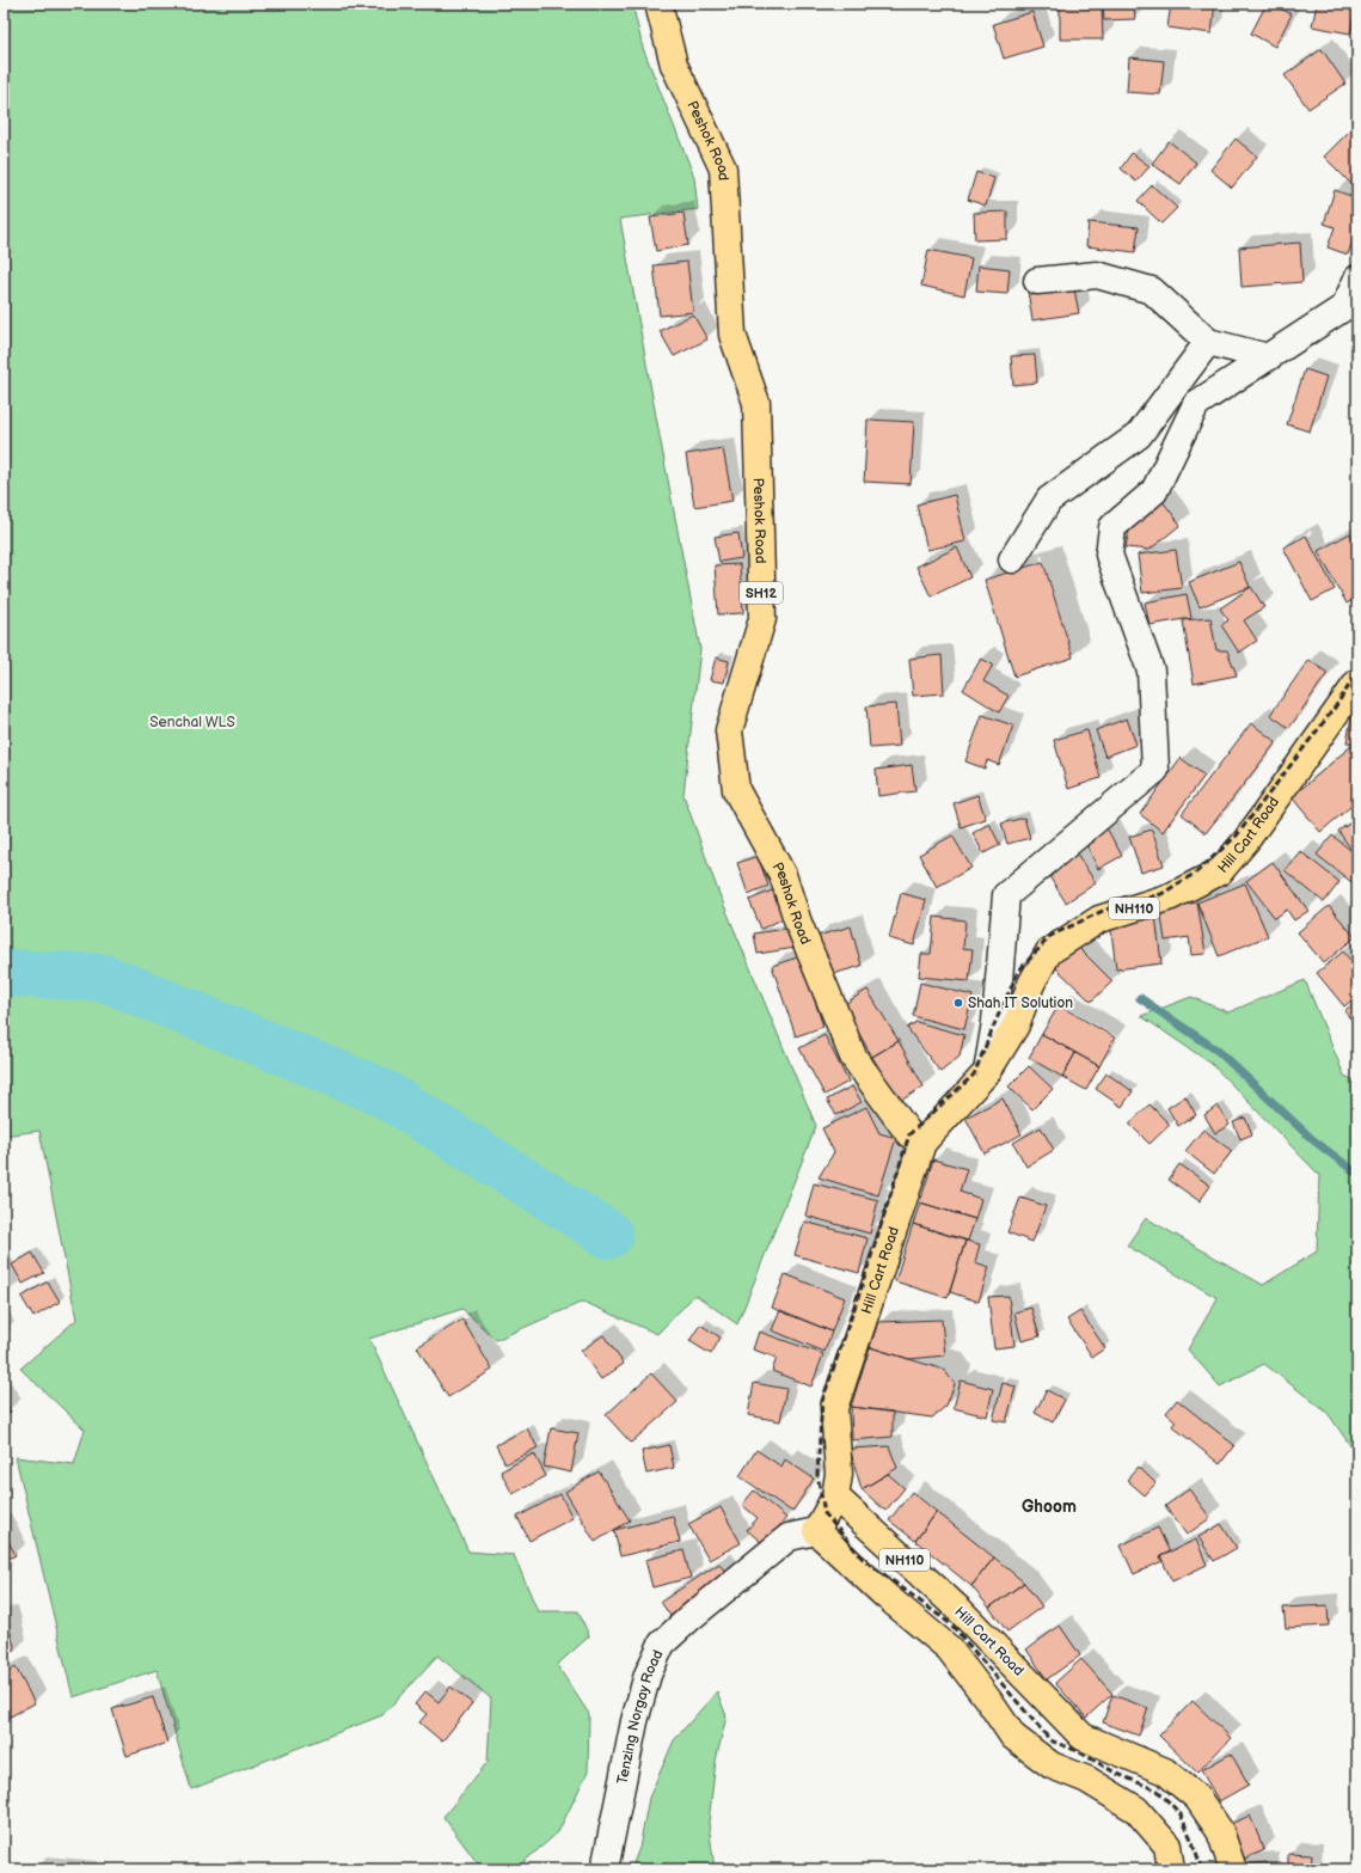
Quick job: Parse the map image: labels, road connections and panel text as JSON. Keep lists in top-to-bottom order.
{
  "streets": {
    "main road": [
      "Peshok Road",
      "SH12",
      "Hill Cart Road",
      "NH110"
    ],
    "street": ["Tenzing Norgay Road"]
  },
  "crossings": [
    ["Peshok Road", "Hill Cart Road"]
  ],
  "districts": ["Ghoom"],
  "parks": ["Senchal WLS"],
  "places": ["Shah IT Solution"]
}
